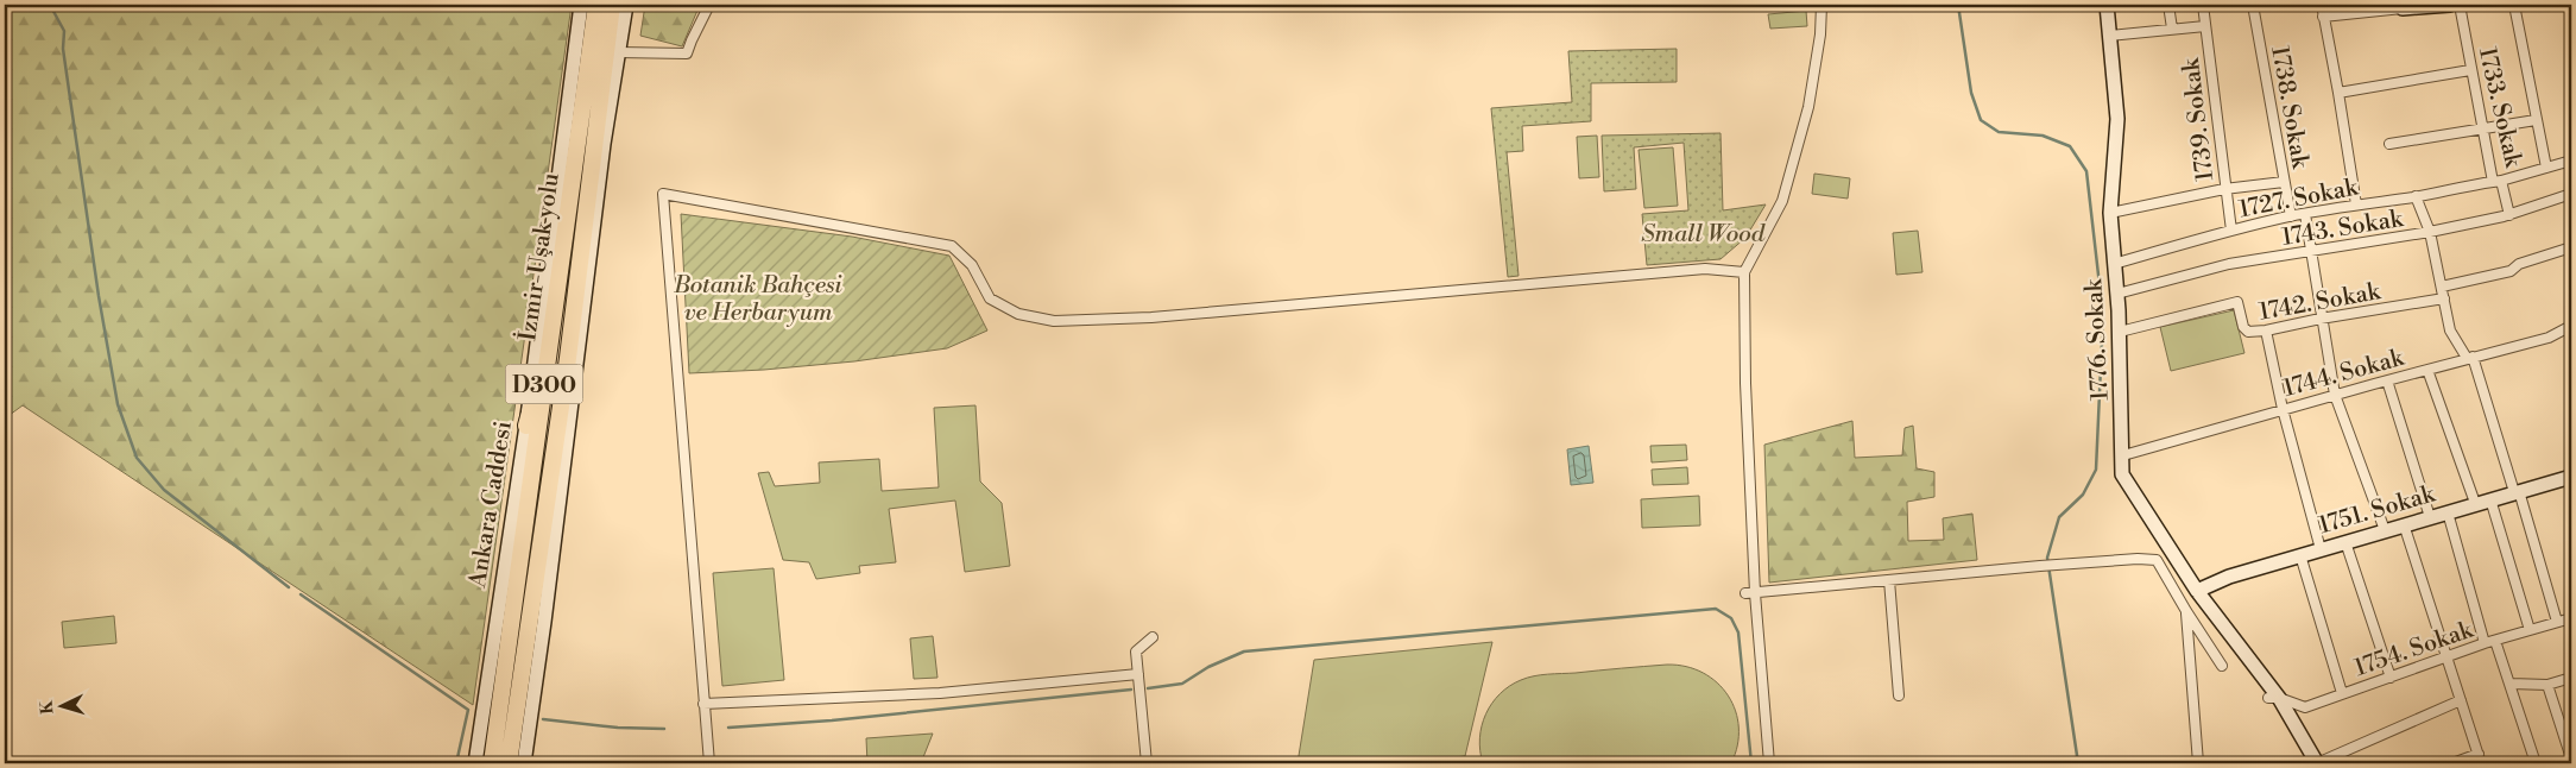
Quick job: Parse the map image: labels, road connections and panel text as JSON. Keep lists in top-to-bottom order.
{
  "streets": {
    "highway": ["İzmir-Uşak yolu", "D300"],
    "main road": ["1776. Sokak", "Ankara Caddesi", "1751. Sokak"],
    "street": [
      "1738. Sokak",
      "1733. Sokak",
      "1739. Sokak",
      "1727. Sokak",
      "1743. Sokak",
      "1742. Sokak",
      "1744. Sokak",
      "1754. Sokak"
    ]
  },
  "crossings": [
    ["1738. Sokak", "1727. Sokak"],
    ["1733. Sokak", "1727. Sokak"],
    ["1733. Sokak", "1743. Sokak"],
    ["1739. Sokak", "1727. Sokak"],
    ["1727. Sokak", "1776. Sokak"],
    ["1743. Sokak", "1776. Sokak"],
    ["1742. Sokak", "1776. Sokak"],
    ["1776. Sokak", "1744. Sokak"],
    ["1776. Sokak", "1751. Sokak"],
    ["1776. Sokak", "1754. Sokak"]
  ],
  "parks": ["Small Wood", "Botanik Bahçesi ve Herbaryum"],
  "north": "left"
}
